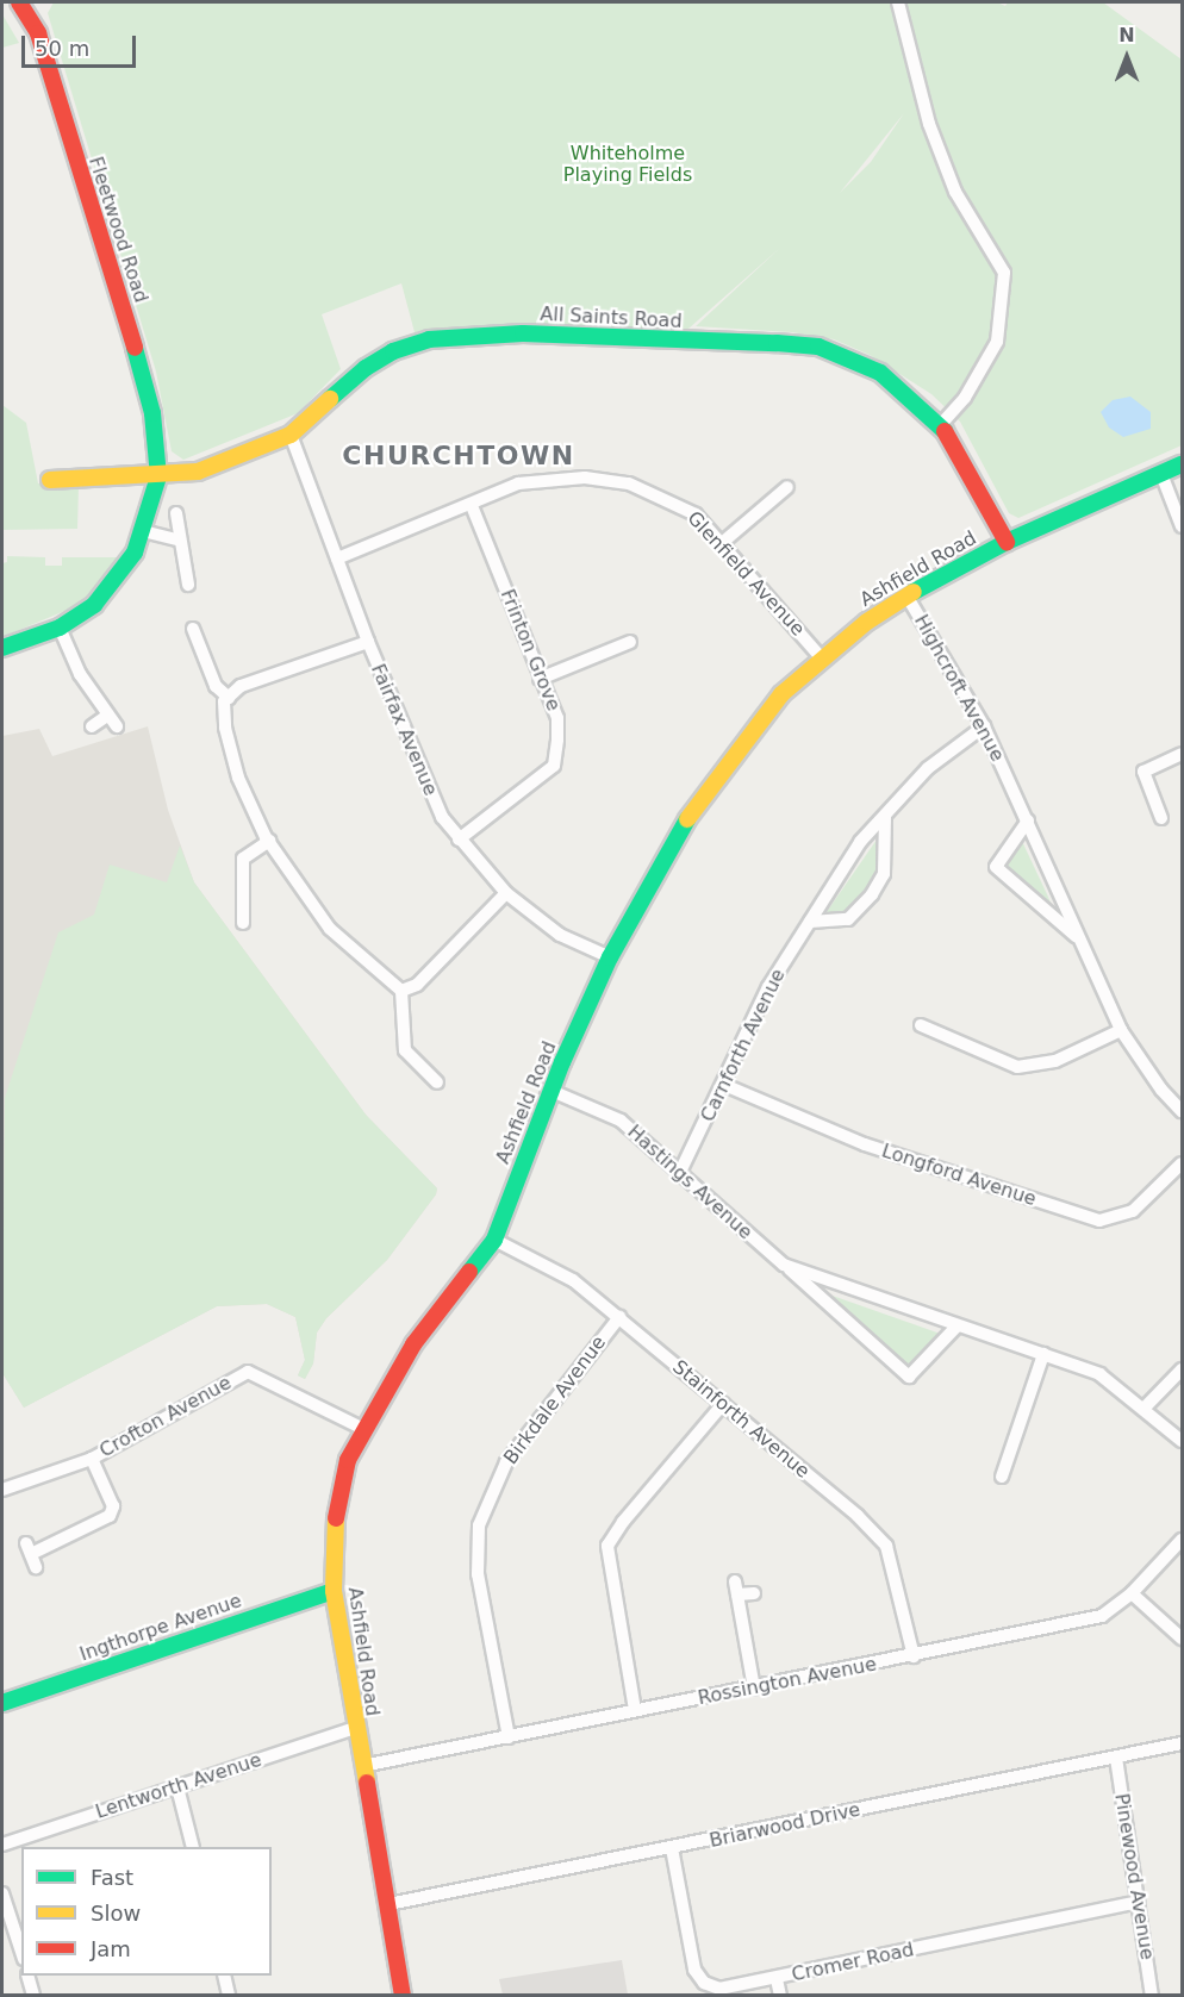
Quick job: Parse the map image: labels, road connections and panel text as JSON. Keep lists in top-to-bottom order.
{
  "streets": {
    "street": [
      "Fleetwood Road",
      "All Saints Road",
      "Ashfield Road",
      "Glenfield Avenue",
      "Frinton Grove",
      "Highcroft Avenue",
      "Fairfax Avenue",
      "Carnforth Avenue",
      "Longford Avenue",
      "Hastings Avenue",
      "Birkdale Avenue",
      "Crofton Avenue",
      "Stainforth Avenue",
      "Ingthorpe Avenue",
      "Rossington Avenue",
      "Lentworth Avenue",
      "Briarwood Drive",
      "Pinewood Avenue",
      "Cromer Road"
    ]
  },
  "crossings": [
    ["Fleetwood Road", "All Saints Road"],
    ["All Saints Road", "Ashfield Road"],
    ["All Saints Road", "Fairfax Avenue"],
    ["Ashfield Road", "Glenfield Avenue"],
    ["Ashfield Road", "Highcroft Avenue"],
    ["Ashfield Road", "Fairfax Avenue"],
    ["Ashfield Road", "Hastings Avenue"],
    ["Ashfield Road", "Crofton Avenue"],
    ["Ashfield Road", "Stainforth Avenue"],
    ["Ashfield Road", "Ingthorpe Avenue"],
    ["Ashfield Road", "Rossington Avenue"],
    ["Ashfield Road", "Lentworth Avenue"],
    ["Ashfield Road", "Briarwood Drive"],
    ["Glenfield Avenue", "Frinton Grove"],
    ["Glenfield Avenue", "Fairfax Avenue"],
    ["Frinton Grove", "Fairfax Avenue"],
    ["Highcroft Avenue", "Carnforth Avenue"],
    ["Carnforth Avenue", "Longford Avenue"],
    ["Carnforth Avenue", "Hastings Avenue"],
    ["Birkdale Avenue", "Stainforth Avenue"],
    ["Birkdale Avenue", "Rossington Avenue"],
    ["Stainforth Avenue", "Rossington Avenue"],
    ["Briarwood Drive", "Pinewood Avenue"],
    ["Briarwood Drive", "Cromer Road"],
    ["Pinewood Avenue", "Cromer Road"]
  ],
  "districts": ["CHURCHTOWN"],
  "parks": ["Whiteholme Playing Fields"],
  "legend": ["Fast", "Slow", "Jam"],
  "scale_bar": "50 m",
  "north": "top"
}
